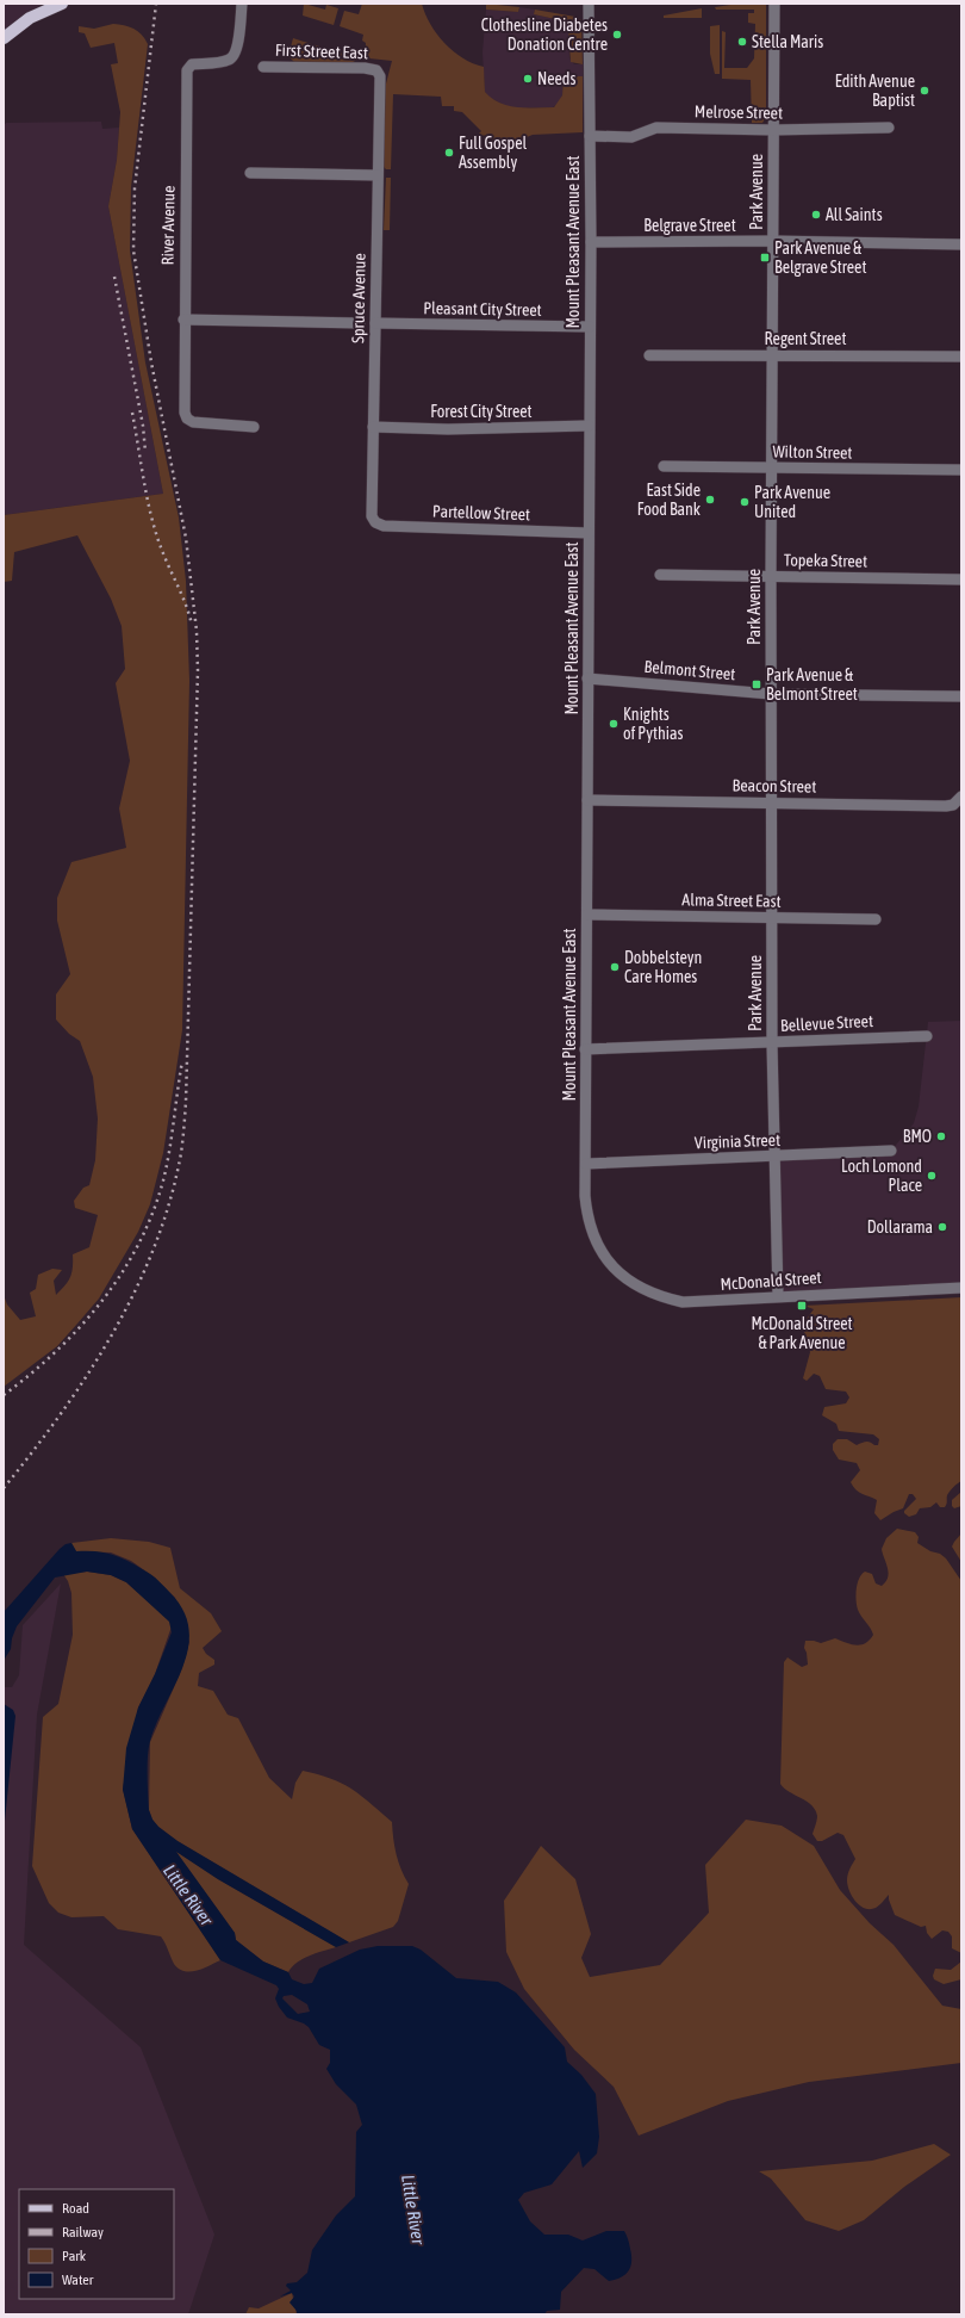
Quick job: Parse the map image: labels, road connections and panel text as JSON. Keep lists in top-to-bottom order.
{
  "streets": {
    "street": [
      "First Street East",
      "Melrose Street",
      "Park Avenue",
      "River Avenue",
      "Belgrave Street",
      "Mount Pleasant Avenue East",
      "Spruce Avenue",
      "Pleasant City Street",
      "Regent Street",
      "Forest City Street",
      "Wilton Street",
      "Partellow Street",
      "Topeka Street",
      "Belmont Street",
      "Beacon Street",
      "Alma Street East",
      "Bellevue Street",
      "Virginia Street",
      "McDonald Street"
    ]
  },
  "crossings": [
    ["First Street East", "Spruce Avenue"],
    ["Melrose Street", "Park Avenue"],
    ["Melrose Street", "Mount Pleasant Avenue East"],
    ["Park Avenue", "Belgrave Street"],
    ["Park Avenue", "Regent Street"],
    ["Park Avenue", "Wilton Street"],
    ["Park Avenue", "Topeka Street"],
    ["Park Avenue", "Belmont Street"],
    ["Park Avenue", "Beacon Street"],
    ["Park Avenue", "Alma Street East"],
    ["Park Avenue", "Bellevue Street"],
    ["Park Avenue", "Virginia Street"],
    ["Park Avenue", "McDonald Street"],
    ["Belgrave Street", "Mount Pleasant Avenue East"],
    ["Mount Pleasant Avenue East", "Pleasant City Street"],
    ["Mount Pleasant Avenue East", "Forest City Street"],
    ["Mount Pleasant Avenue East", "Partellow Street"],
    ["Mount Pleasant Avenue East", "Belmont Street"],
    ["Mount Pleasant Avenue East", "Beacon Street"],
    ["Mount Pleasant Avenue East", "Alma Street East"],
    ["Mount Pleasant Avenue East", "Bellevue Street"],
    ["Mount Pleasant Avenue East", "Virginia Street"],
    ["Mount Pleasant Avenue East", "McDonald Street"],
    ["Spruce Avenue", "Pleasant City Street"],
    ["Spruce Avenue", "Forest City Street"],
    ["Spruce Avenue", "Partellow Street"]
  ],
  "water": ["Little River"],
  "places": {
    "other": [
      "Clothesline Diabetes Donation Centre",
      "Stella Maris",
      "Needs",
      "Edith Avenue Baptist",
      "Full Gospel Assembly",
      "All Saints",
      "East Side Food Bank",
      "Park Avenue United",
      "Knights of Pythias",
      "Dobbelsteyn Care Homes",
      "BMO",
      "Loch Lomond Place",
      "Dollarama"
    ],
    "transit": ["Park Avenue & Belgrave Street", "Park Avenue & Belmont Street", "McDonald Street & Park Avenue"]
  },
  "legend": [
    "Road",
    "Railway",
    "Park",
    "Water"
  ]
}
